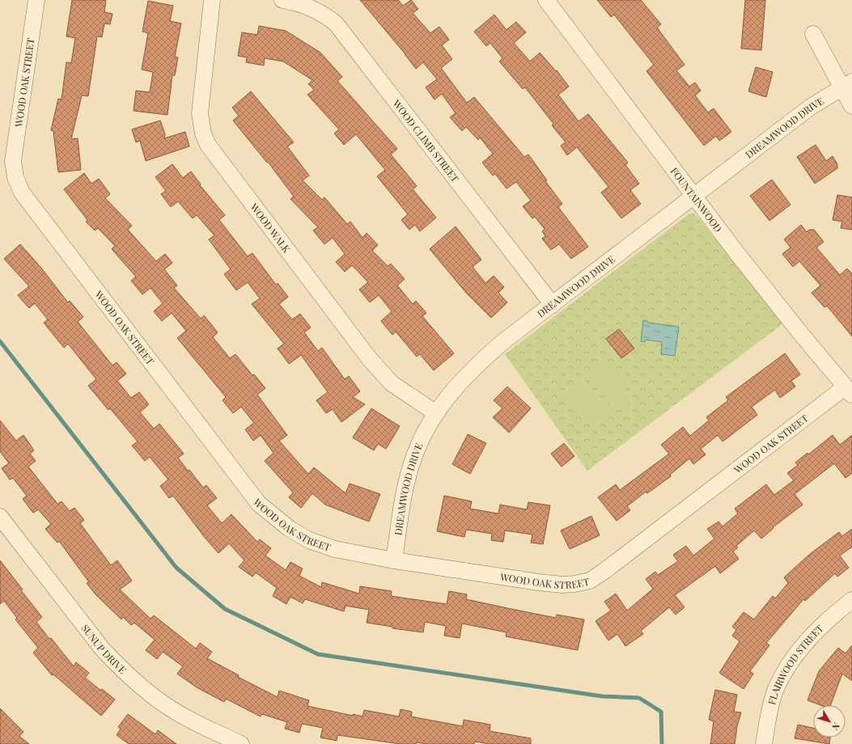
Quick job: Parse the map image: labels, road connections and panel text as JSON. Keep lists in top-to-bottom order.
{
  "streets": {
    "street": [
      "WOOD OAK STREET",
      "DREAMWOOD DRIVE",
      "WOOD CLIMB STREET",
      "FOUNTAINWOOD",
      "WOOD WALK",
      "SUNUP DRIVE",
      "FLAIRWOOD STREET"
    ]
  },
  "crossings": [
    ["WOOD OAK STREET", "DREAMWOOD DRIVE"],
    ["WOOD OAK STREET", "FOUNTAINWOOD"],
    ["DREAMWOOD DRIVE", "WOOD CLIMB STREET"],
    ["DREAMWOOD DRIVE", "FOUNTAINWOOD"],
    ["DREAMWOOD DRIVE", "WOOD WALK"]
  ],
  "north": "bottom right"
}
